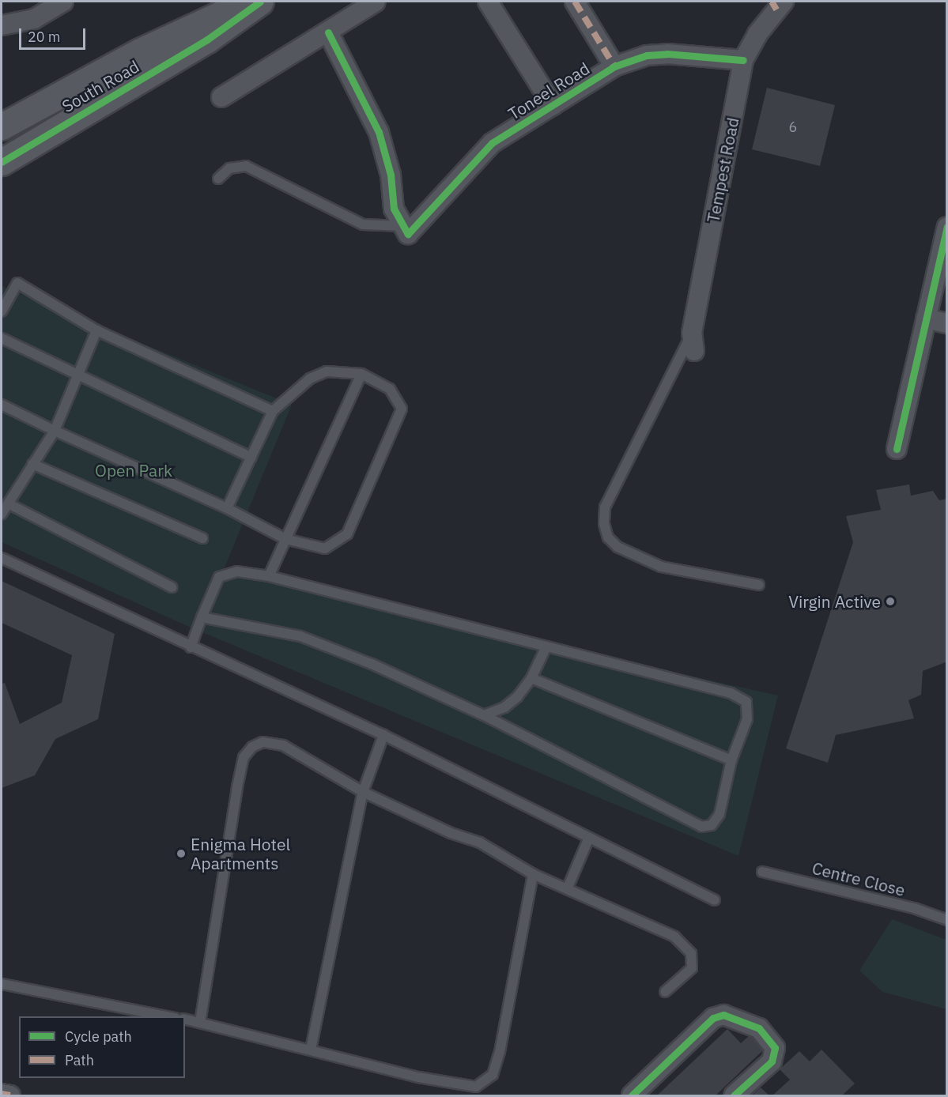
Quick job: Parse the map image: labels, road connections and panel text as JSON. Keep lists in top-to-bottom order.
{
  "streets": {
    "street": ["South Road", "Toneel Road", "Tempest Road"],
    "lane": ["Centre Close"]
  },
  "crossings": [
    ["Toneel Road", "Tempest Road"]
  ],
  "parks": ["Open Park"],
  "places": ["Virgin Active", "Enigma Hotel Apartments"],
  "house_numbers": ["6"],
  "legend": ["Cycle path", "Path"],
  "scale_bar": "20 m"
}
